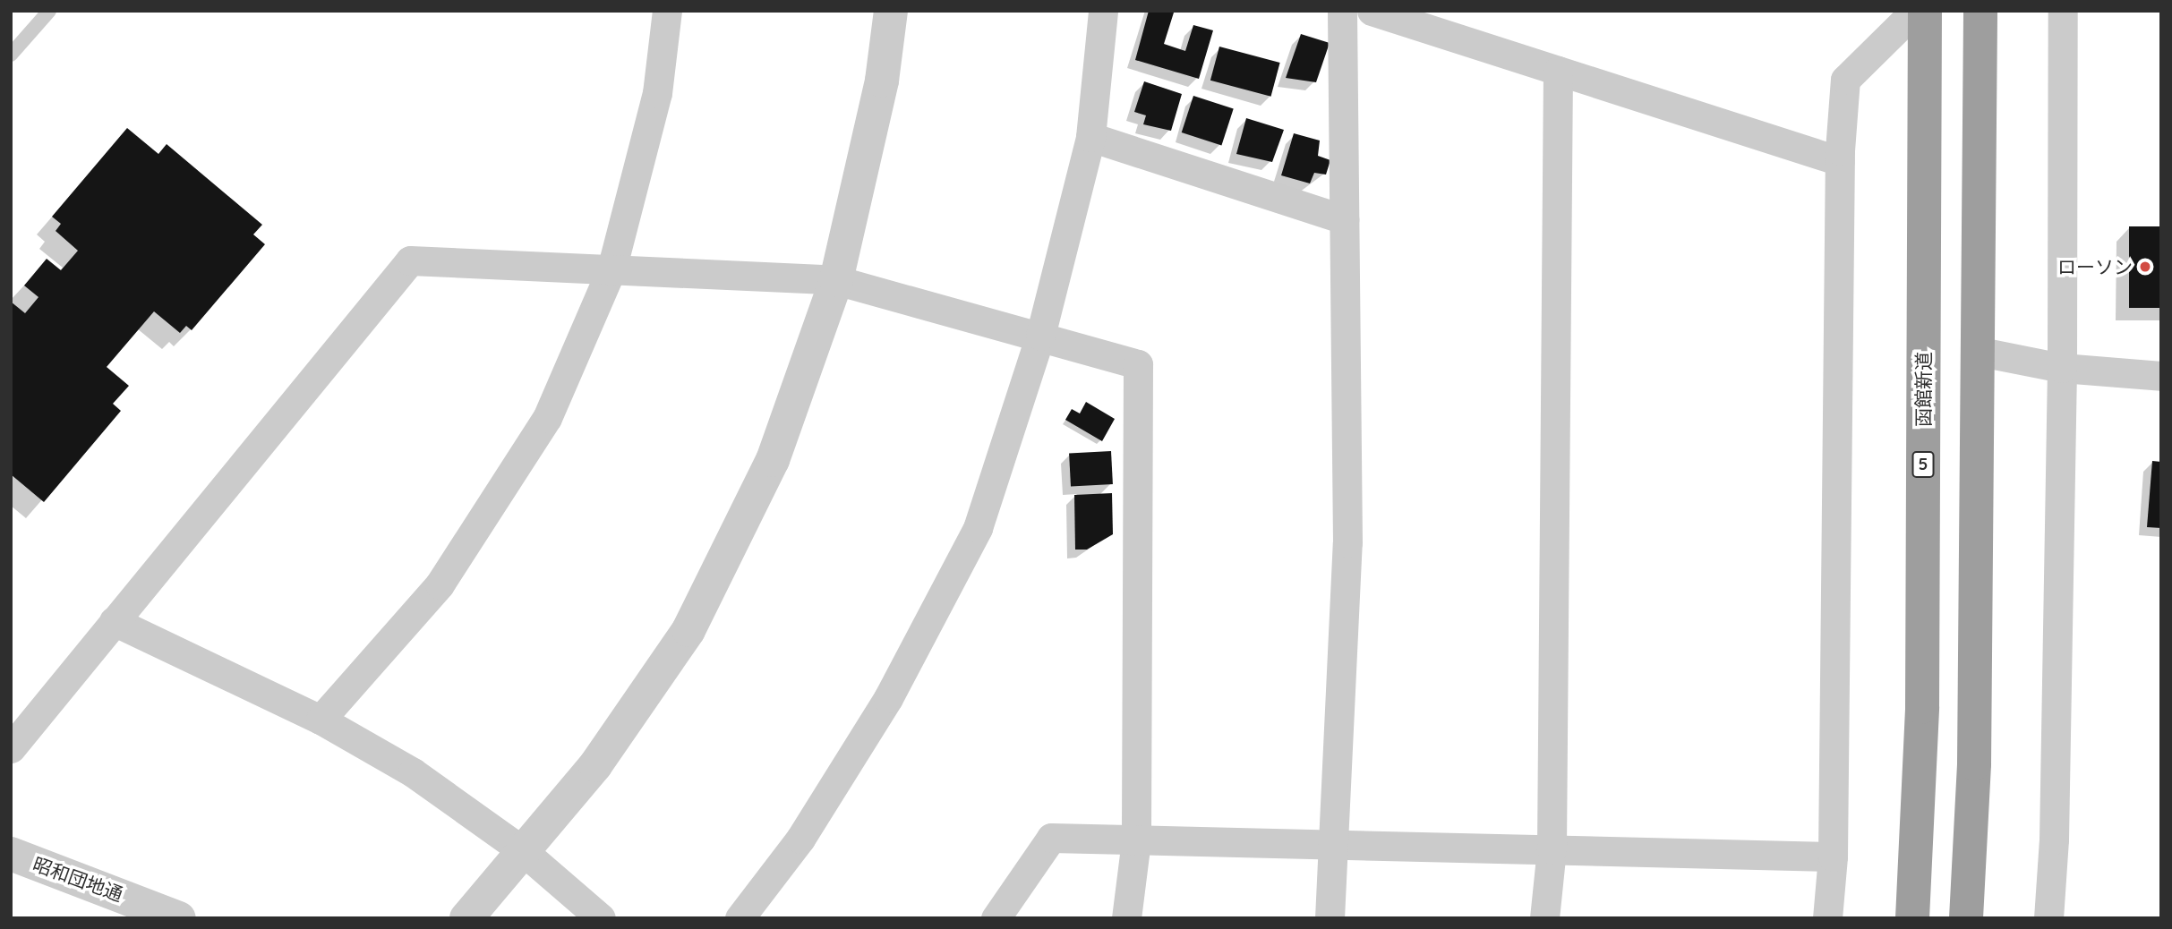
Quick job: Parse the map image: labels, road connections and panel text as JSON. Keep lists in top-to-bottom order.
{
  "streets": {
    "highway": ["函館新道", "5"],
    "street": ["昭和団地通"]
  },
  "places": ["ローソン"]
}
